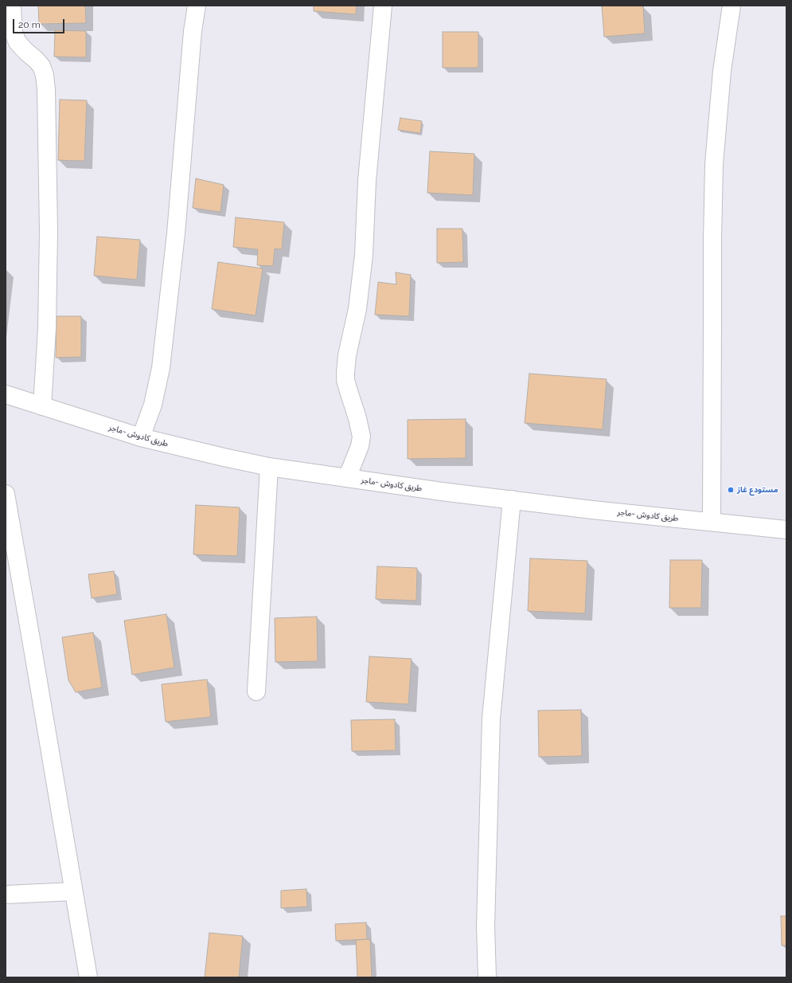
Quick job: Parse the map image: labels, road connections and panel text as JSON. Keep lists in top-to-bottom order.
{
  "streets": {
    "main road": ["طريق كادوش -ماجر"]
  },
  "places": ["مستودع غاز"],
  "scale_bar": "20 m"
}
